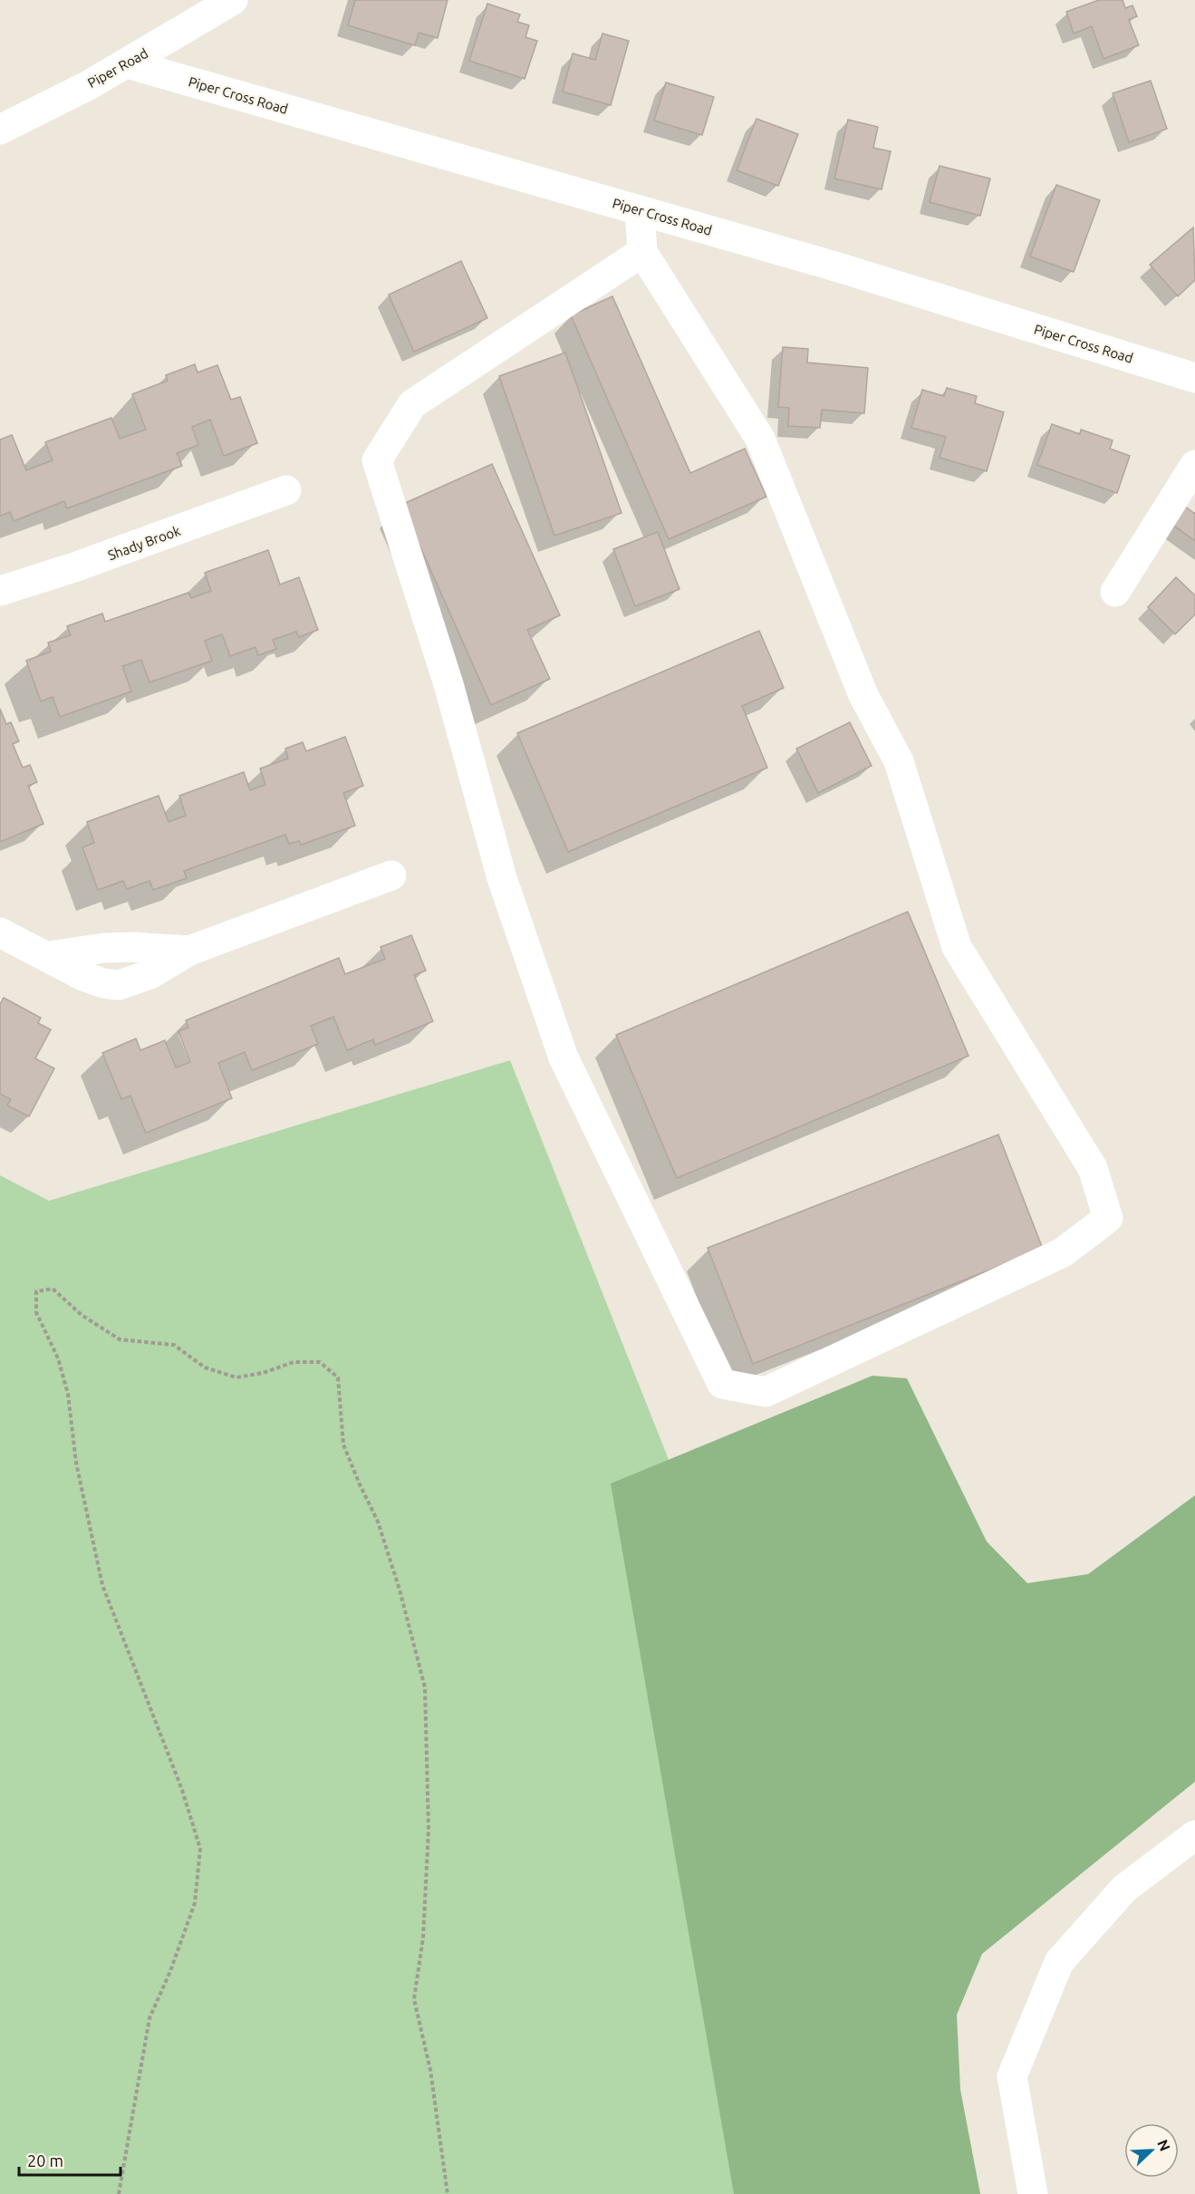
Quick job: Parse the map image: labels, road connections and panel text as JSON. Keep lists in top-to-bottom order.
{
  "streets": {
    "main road": ["Piper Road", "Piper Cross Road", "Shady Brook"]
  },
  "crossings": [
    ["Piper Road", "Piper Cross Road"]
  ],
  "scale_bar": "20 m",
  "north": "top right"
}
